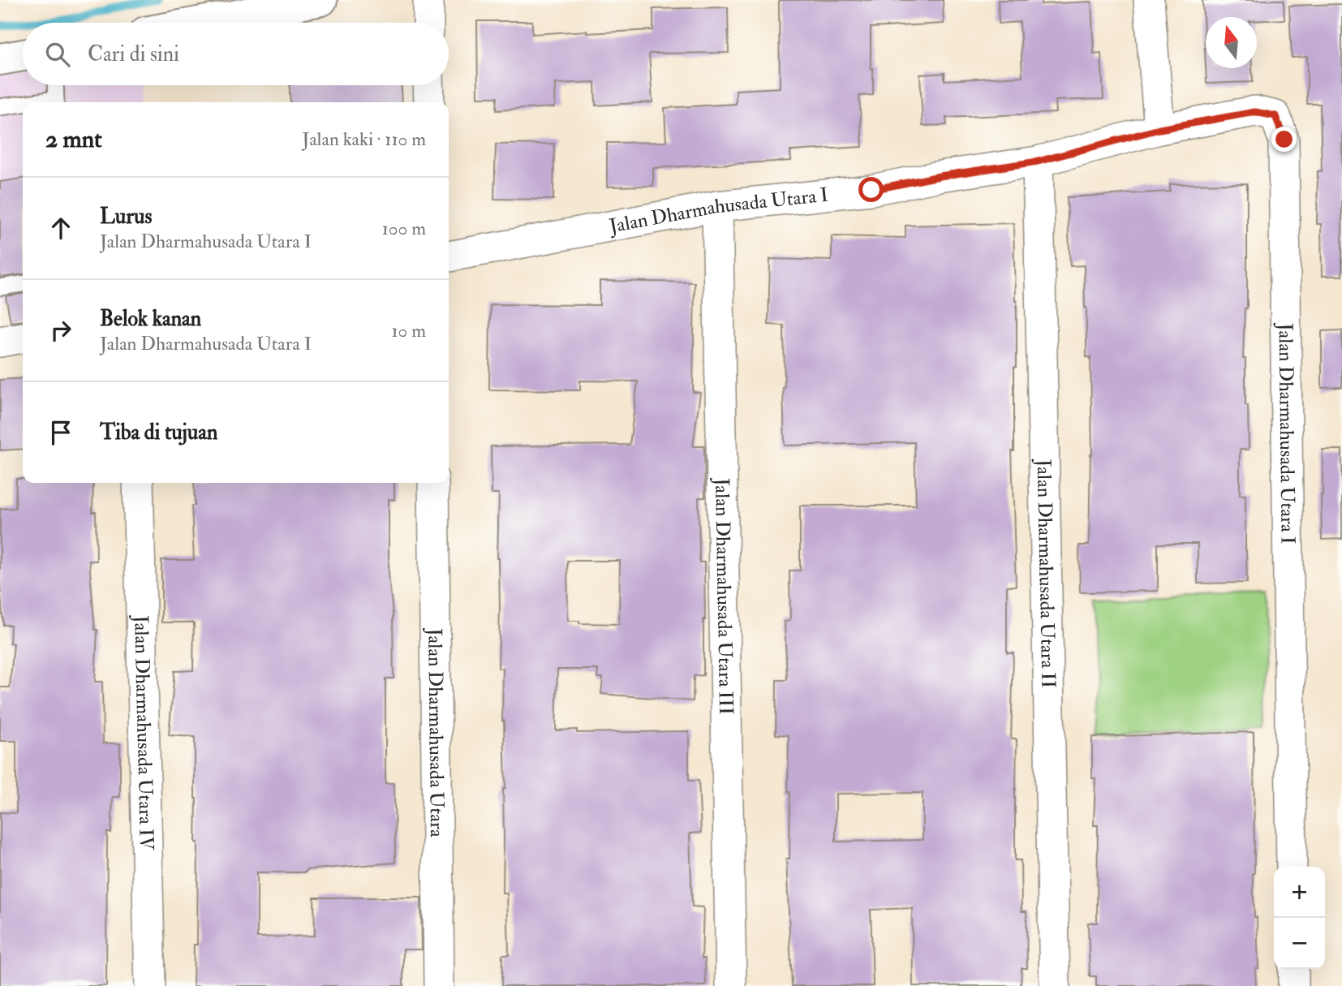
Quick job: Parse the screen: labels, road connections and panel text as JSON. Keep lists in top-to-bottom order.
{
  "streets": {
    "street": [
      "Jalan Dharmahusada Utara I",
      "Jalan Dharmahusada Utara II",
      "Jalan Dharmahusada Utara III",
      "Jalan Dharmahusada Utara IV",
      "Jalan Dharmahusada Utara"
    ]
  },
  "crossings": [
    ["Jalan Dharmahusada Utara I", "Jalan Dharmahusada Utara II"],
    ["Jalan Dharmahusada Utara I", "Jalan Dharmahusada Utara III"]
  ],
  "north": "top",
  "page": {
    "search": "Cari di sini",
    "heading": ["2 mnt", "Jalan kaki · 110 m"],
    "list": [
      ["Lurus", "Jalan Dharmahusada Utara I", "100 m"],
      ["Belok kanan", "Jalan Dharmahusada Utara I", "10 m"],
      "Tiba di tujuan"
    ],
    "map_buttons": ["+", "−"]
  }
}
